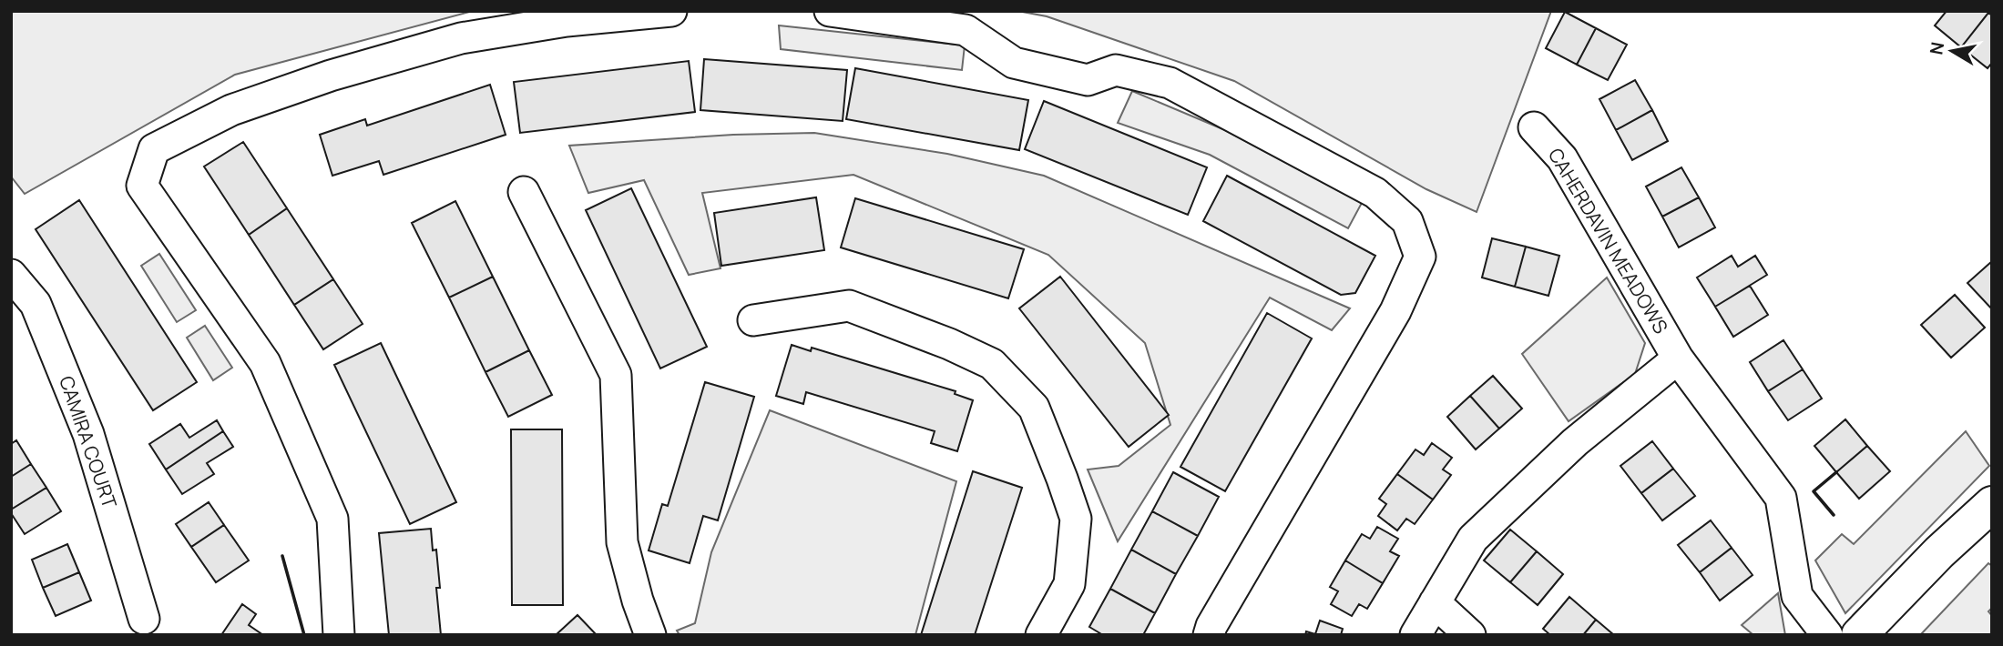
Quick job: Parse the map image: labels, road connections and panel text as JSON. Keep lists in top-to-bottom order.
{
  "streets": {
    "street": ["CAHERDAVIN MEADOWS", "CAMIRA COURT"]
  },
  "north": "left"
}
